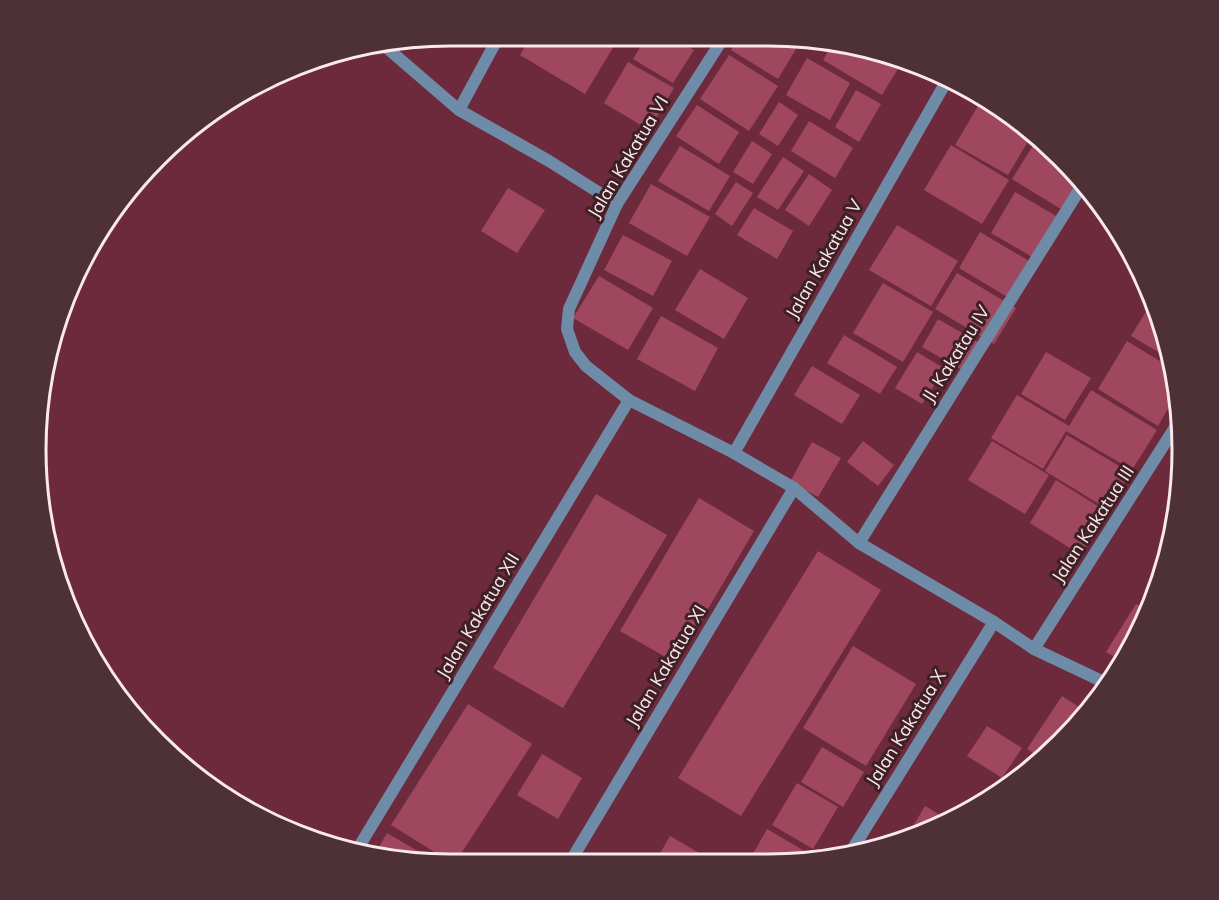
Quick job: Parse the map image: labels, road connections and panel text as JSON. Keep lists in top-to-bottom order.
{
  "streets": {
    "street": [
      "Jalan Kakatua VI",
      "Jalan Kakatua V",
      "Jl. Kakatau IV",
      "Jalan Kakatua III",
      "Jalan Kakatua XII",
      "Jalan Kakatua XI",
      "Jalan Kakatua X"
    ]
  },
  "crossings": [
    ["Jalan Kakatua VI", "Jalan Kakatua XII"]
  ]
}
